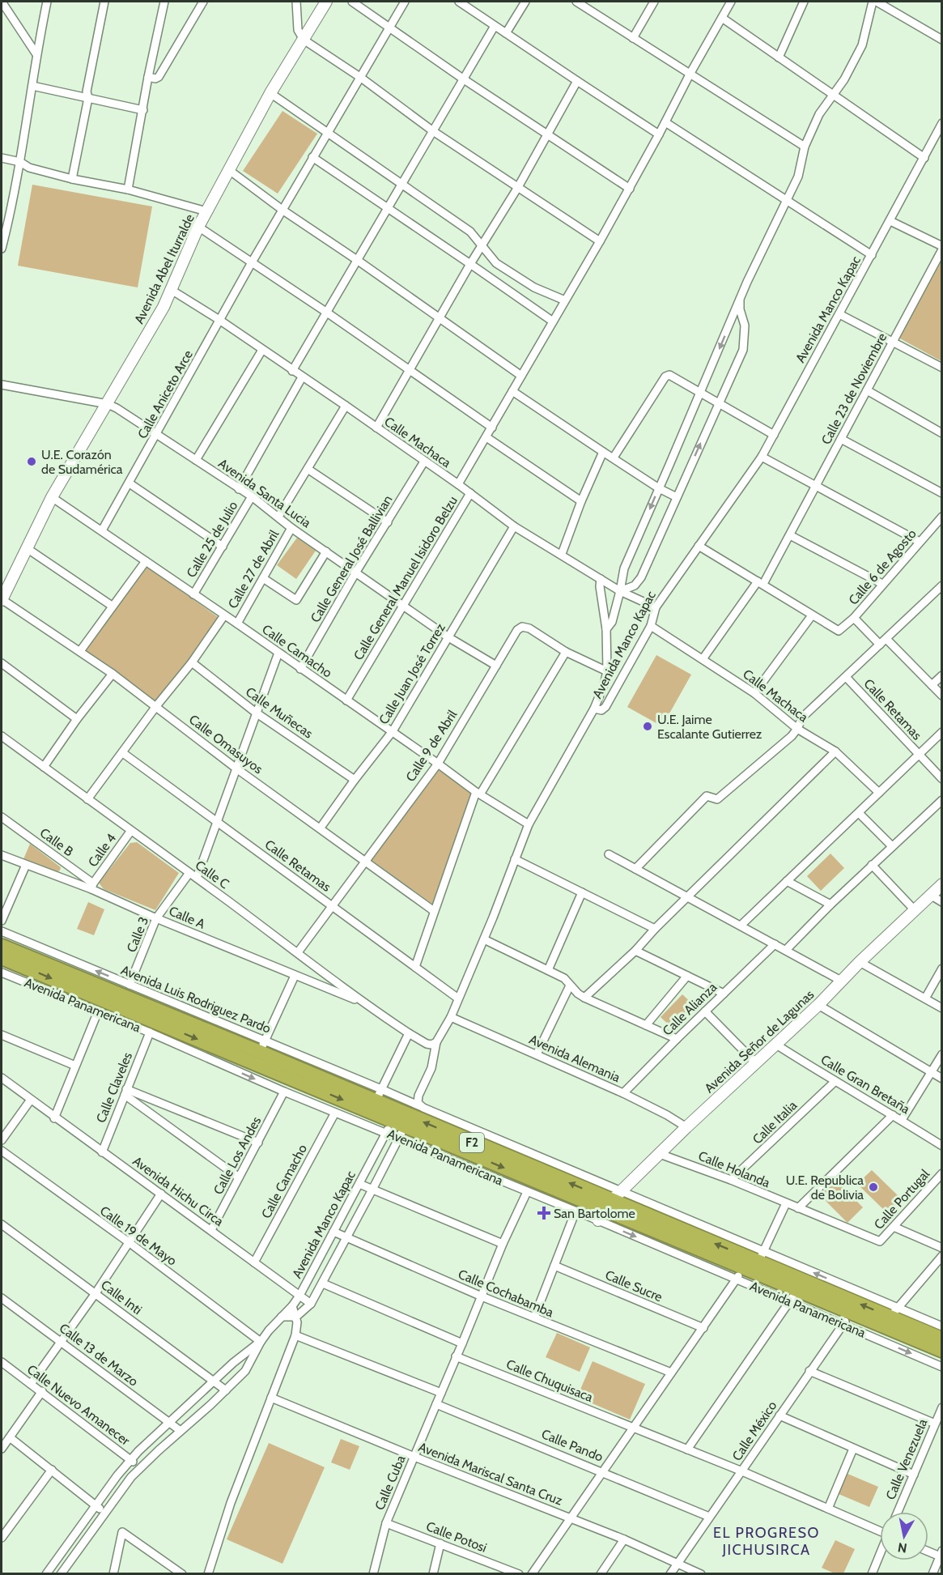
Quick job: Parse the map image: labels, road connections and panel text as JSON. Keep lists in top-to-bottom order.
{
  "streets": {
    "highway": ["Avenida Panamericana", "F2"],
    "street": [
      "Avenida Abel Iturralde",
      "Avenida Manco Kapac",
      "Calle 23 de Noviembre",
      "Calle Aniceto Arce",
      "Calle Machaca",
      "Avenida Santa Lucia",
      "Calle 25 de Julio",
      "Calle General José Ballivian",
      "Calle 6 de Agosto",
      "Calle 27 de Abril",
      "Calle General Manuel Isidoro Belzu",
      "Calle Camacho",
      "Calle Juan José Torrez",
      "Calle Retamas",
      "Calle Muñecas",
      "Calle Omasuyos",
      "Calle 9 de Abril",
      "Calle B",
      "Calle 4",
      "Calle C",
      "Calle A",
      "Calle 3",
      "Avenida Luis Rodriguez Pardo",
      "Calle Alianza",
      "Avenida Señor de Lagunas",
      "Avenida Alemania",
      "Calle Gran Bretaña",
      "Calle Claveles",
      "Calle Italia",
      "Calle Los Andes",
      "Calle Holanda",
      "Avenida Hichu Circa",
      "Calle Portugal",
      "Calle 19 de Mayo",
      "Calle Sucre",
      "Calle Cochabamba",
      "Calle Inti",
      "Calle 13 de Marzo",
      "Calle Chuquisaca",
      "Calle Nuevo Amanecer",
      "Calle México",
      "Calle Pando",
      "Calle Venezuela",
      "Avenida Mariscal Santa Cruz",
      "Calle Cuba",
      "Calle Potosi"
    ]
  },
  "crossings": [
    ["Avenida Abel Iturralde", "Calle Machaca"],
    ["Avenida Abel Iturralde", "Avenida Santa Lucia"],
    ["Avenida Abel Iturralde", "Calle Camacho"],
    ["Avenida Abel Iturralde", "Calle Omasuyos"],
    ["Avenida Manco Kapac", "Calle Machaca"],
    ["Avenida Manco Kapac", "Calle Camacho"],
    ["Avenida Manco Kapac", "Calle Retamas"],
    ["Avenida Manco Kapac", "Avenida Panamericana"],
    ["Avenida Manco Kapac", "Avenida Alemania"],
    ["Avenida Manco Kapac", "Avenida Hichu Circa"],
    ["Avenida Manco Kapac", "Calle 19 de Mayo"],
    ["Avenida Manco Kapac", "Calle Cochabamba"],
    ["Calle 23 de Noviembre", "Calle Machaca"],
    ["Calle Aniceto Arce", "Calle Machaca"],
    ["Calle Aniceto Arce", "Avenida Santa Lucia"],
    ["Calle Aniceto Arce", "Calle Camacho"],
    ["Calle Machaca", "Calle General José Ballivian"],
    ["Calle Machaca", "Calle General Manuel Isidoro Belzu"],
    ["Calle Machaca", "Calle Juan José Torrez"],
    ["Avenida Santa Lucia", "Calle 25 de Julio"],
    ["Avenida Santa Lucia", "Calle General José Ballivian"],
    ["Avenida Santa Lucia", "Calle 27 de Abril"],
    ["Avenida Santa Lucia", "Calle General Manuel Isidoro Belzu"],
    ["Avenida Santa Lucia", "Calle Juan José Torrez"],
    ["Avenida Santa Lucia", "Calle 9 de Abril"],
    ["Calle 25 de Julio", "Calle Camacho"],
    ["Calle General José Ballivian", "Calle Camacho"],
    ["Calle 27 de Abril", "Calle Camacho"],
    ["Calle General Manuel Isidoro Belzu", "Calle Camacho"],
    ["Calle Camacho", "Calle Juan José Torrez"],
    ["Calle Camacho", "Calle 9 de Abril"],
    ["Calle Camacho", "Calle 3"],
    ["Calle Camacho", "Avenida Panamericana"],
    ["Calle Camacho", "Avenida Hichu Circa"],
    ["Calle Juan José Torrez", "Calle Muñecas"],
    ["Calle Juan José Torrez", "Calle Omasuyos"],
    ["Calle Retamas", "Calle 9 de Abril"],
    ["Calle Retamas", "Calle 3"],
    ["Calle Muñecas", "Calle 3"],
    ["Calle Omasuyos", "Calle 9 de Abril"],
    ["Calle Omasuyos", "Calle 3"],
    ["Calle 9 de Abril", "Calle C"],
    ["Calle B", "Calle 4"],
    ["Calle B", "Calle A"],
    ["Calle 4", "Calle C"],
    ["Calle 4", "Calle A"],
    ["Calle C", "Calle A"],
    ["Calle C", "Calle 3"],
    ["Calle A", "Calle 3"],
    ["Calle 3", "Avenida Luis Rodriguez Pardo"],
    ["Avenida Luis Rodriguez Pardo", "Avenida Panamericana"],
    ["Avenida Panamericana", "Avenida Señor de Lagunas"],
    ["Avenida Panamericana", "Calle Claveles"],
    ["Avenida Panamericana", "Calle Los Andes"],
    ["Avenida Panamericana", "Calle México"],
    ["Calle Alianza", "Avenida Alemania"],
    ["Avenida Señor de Lagunas", "Avenida Alemania"],
    ["Avenida Señor de Lagunas", "Calle Gran Bretaña"],
    ["Avenida Señor de Lagunas", "Calle Holanda"],
    ["Calle Gran Bretaña", "Calle Italia"],
    ["Calle Claveles", "Avenida Hichu Circa"],
    ["Calle Italia", "Calle Holanda"],
    ["Calle Los Andes", "Avenida Hichu Circa"],
    ["Calle Holanda", "Calle Portugal"],
    ["Calle Chuquisaca", "Calle México"],
    ["Calle México", "Calle Pando"],
    ["Calle México", "Avenida Mariscal Santa Cruz"],
    ["Calle Pando", "Calle Cuba"],
    ["Avenida Mariscal Santa Cruz", "Calle Cuba"],
    ["Calle Cuba", "Calle Potosi"]
  ],
  "one_way": ["Avenida Luis Rodriguez Pardo"],
  "districts": ["EL PROGRESO JICHUSIRCA"],
  "places": {
    "other": ["U.E. Corazón de Sudamérica", "U.E. Jaime Escalante Gutierrez", "U.E. Republica de Bolivia"],
    "health": ["San Bartolome"]
  },
  "north": "bottom"
}
